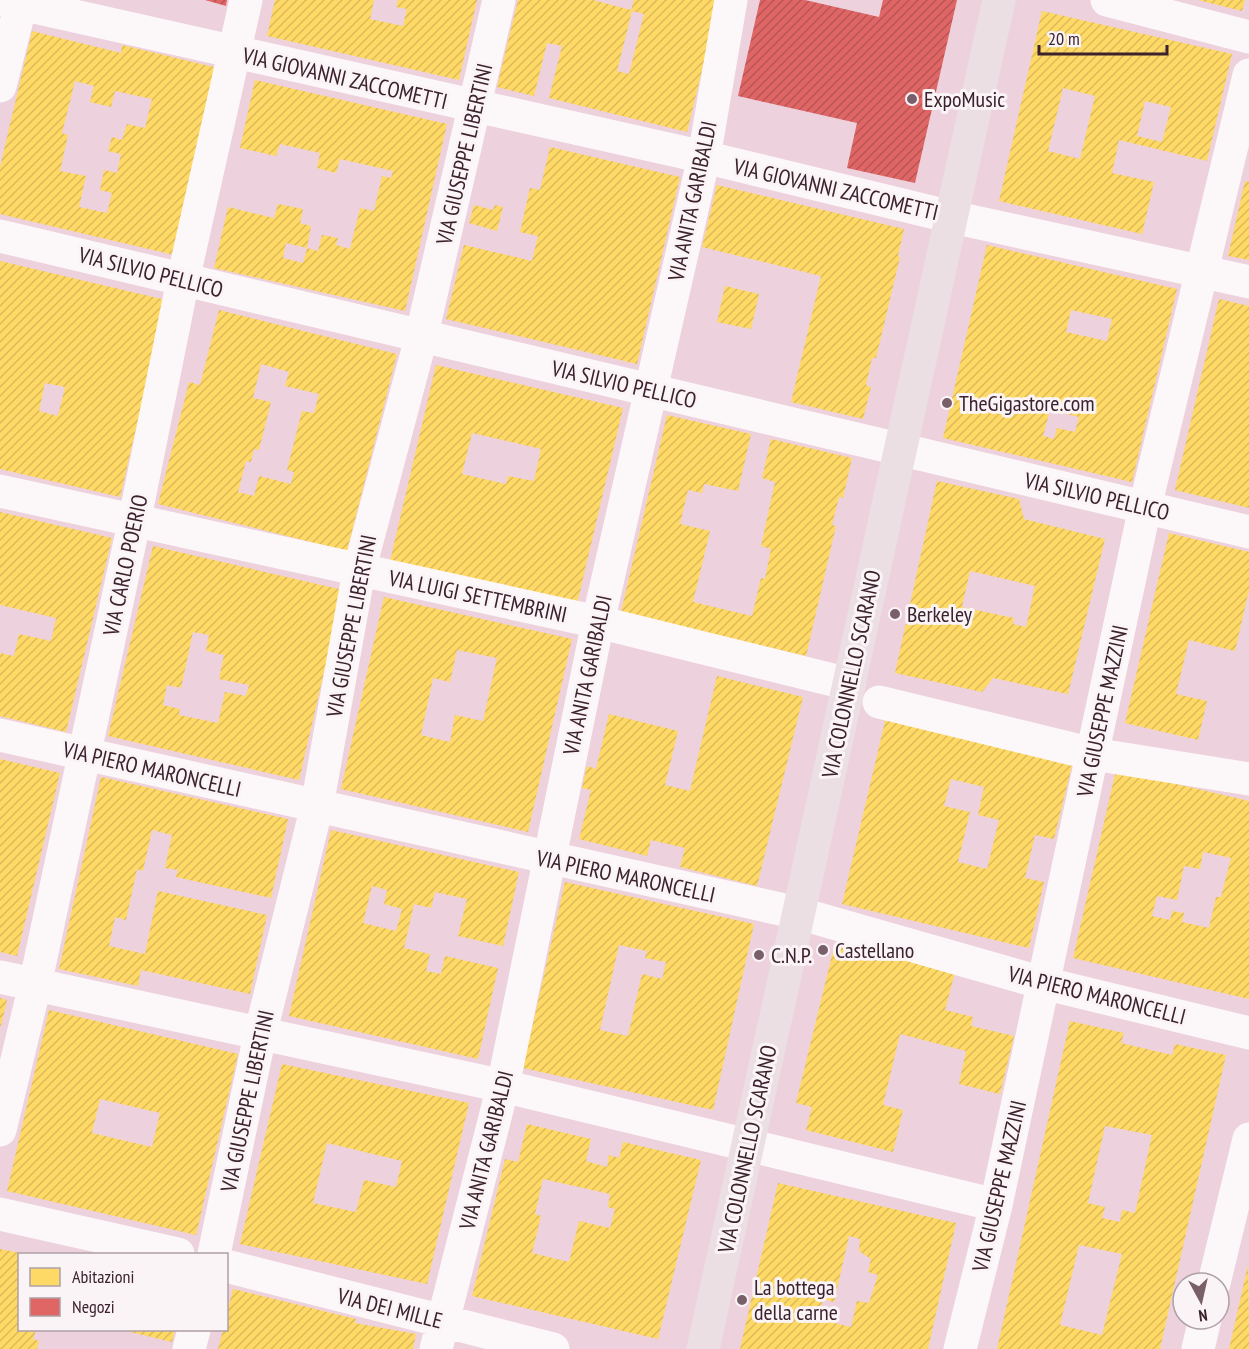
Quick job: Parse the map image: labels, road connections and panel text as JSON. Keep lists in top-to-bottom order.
{
  "streets": {
    "main road": ["VIA COLONNELLO SCARANO"],
    "street": [
      "VIA GIOVANNI ZACCOMETTI",
      "VIA GIUSEPPE LIBERTINI",
      "VIA ANITA GARIBALDI",
      "VIA SILVIO PELLICO",
      "VIA CARLO POERIO",
      "VIA LUIGI SETTEMBRINI",
      "VIA GIUSEPPE MAZZINI",
      "VIA PIERO MARONCELLI",
      "VIA DEI MILLE"
    ]
  },
  "crossings": [
    ["VIA GIOVANNI ZACCOMETTI", "VIA GIUSEPPE LIBERTINI"],
    ["VIA GIOVANNI ZACCOMETTI", "VIA ANITA GARIBALDI"],
    ["VIA GIOVANNI ZACCOMETTI", "VIA CARLO POERIO"],
    ["VIA GIOVANNI ZACCOMETTI", "VIA COLONNELLO SCARANO"],
    ["VIA GIOVANNI ZACCOMETTI", "VIA GIUSEPPE MAZZINI"],
    ["VIA GIUSEPPE LIBERTINI", "VIA SILVIO PELLICO"],
    ["VIA GIUSEPPE LIBERTINI", "VIA LUIGI SETTEMBRINI"],
    ["VIA GIUSEPPE LIBERTINI", "VIA PIERO MARONCELLI"],
    ["VIA ANITA GARIBALDI", "VIA SILVIO PELLICO"],
    ["VIA ANITA GARIBALDI", "VIA LUIGI SETTEMBRINI"],
    ["VIA ANITA GARIBALDI", "VIA PIERO MARONCELLI"],
    ["VIA ANITA GARIBALDI", "VIA DEI MILLE"],
    ["VIA SILVIO PELLICO", "VIA CARLO POERIO"],
    ["VIA SILVIO PELLICO", "VIA COLONNELLO SCARANO"],
    ["VIA SILVIO PELLICO", "VIA GIUSEPPE MAZZINI"],
    ["VIA CARLO POERIO", "VIA LUIGI SETTEMBRINI"],
    ["VIA CARLO POERIO", "VIA PIERO MARONCELLI"],
    ["VIA LUIGI SETTEMBRINI", "VIA COLONNELLO SCARANO"],
    ["VIA COLONNELLO SCARANO", "VIA PIERO MARONCELLI"],
    ["VIA GIUSEPPE MAZZINI", "VIA PIERO MARONCELLI"]
  ],
  "places": [
    "ExpoMusic",
    "TheGigastore.com",
    "Berkeley",
    "Castellano",
    "C.N.P.",
    "La bottega della carne"
  ],
  "legend": ["Abitazioni", "Negozi"],
  "scale_bar": "20 m",
  "north": "bottom"
}
